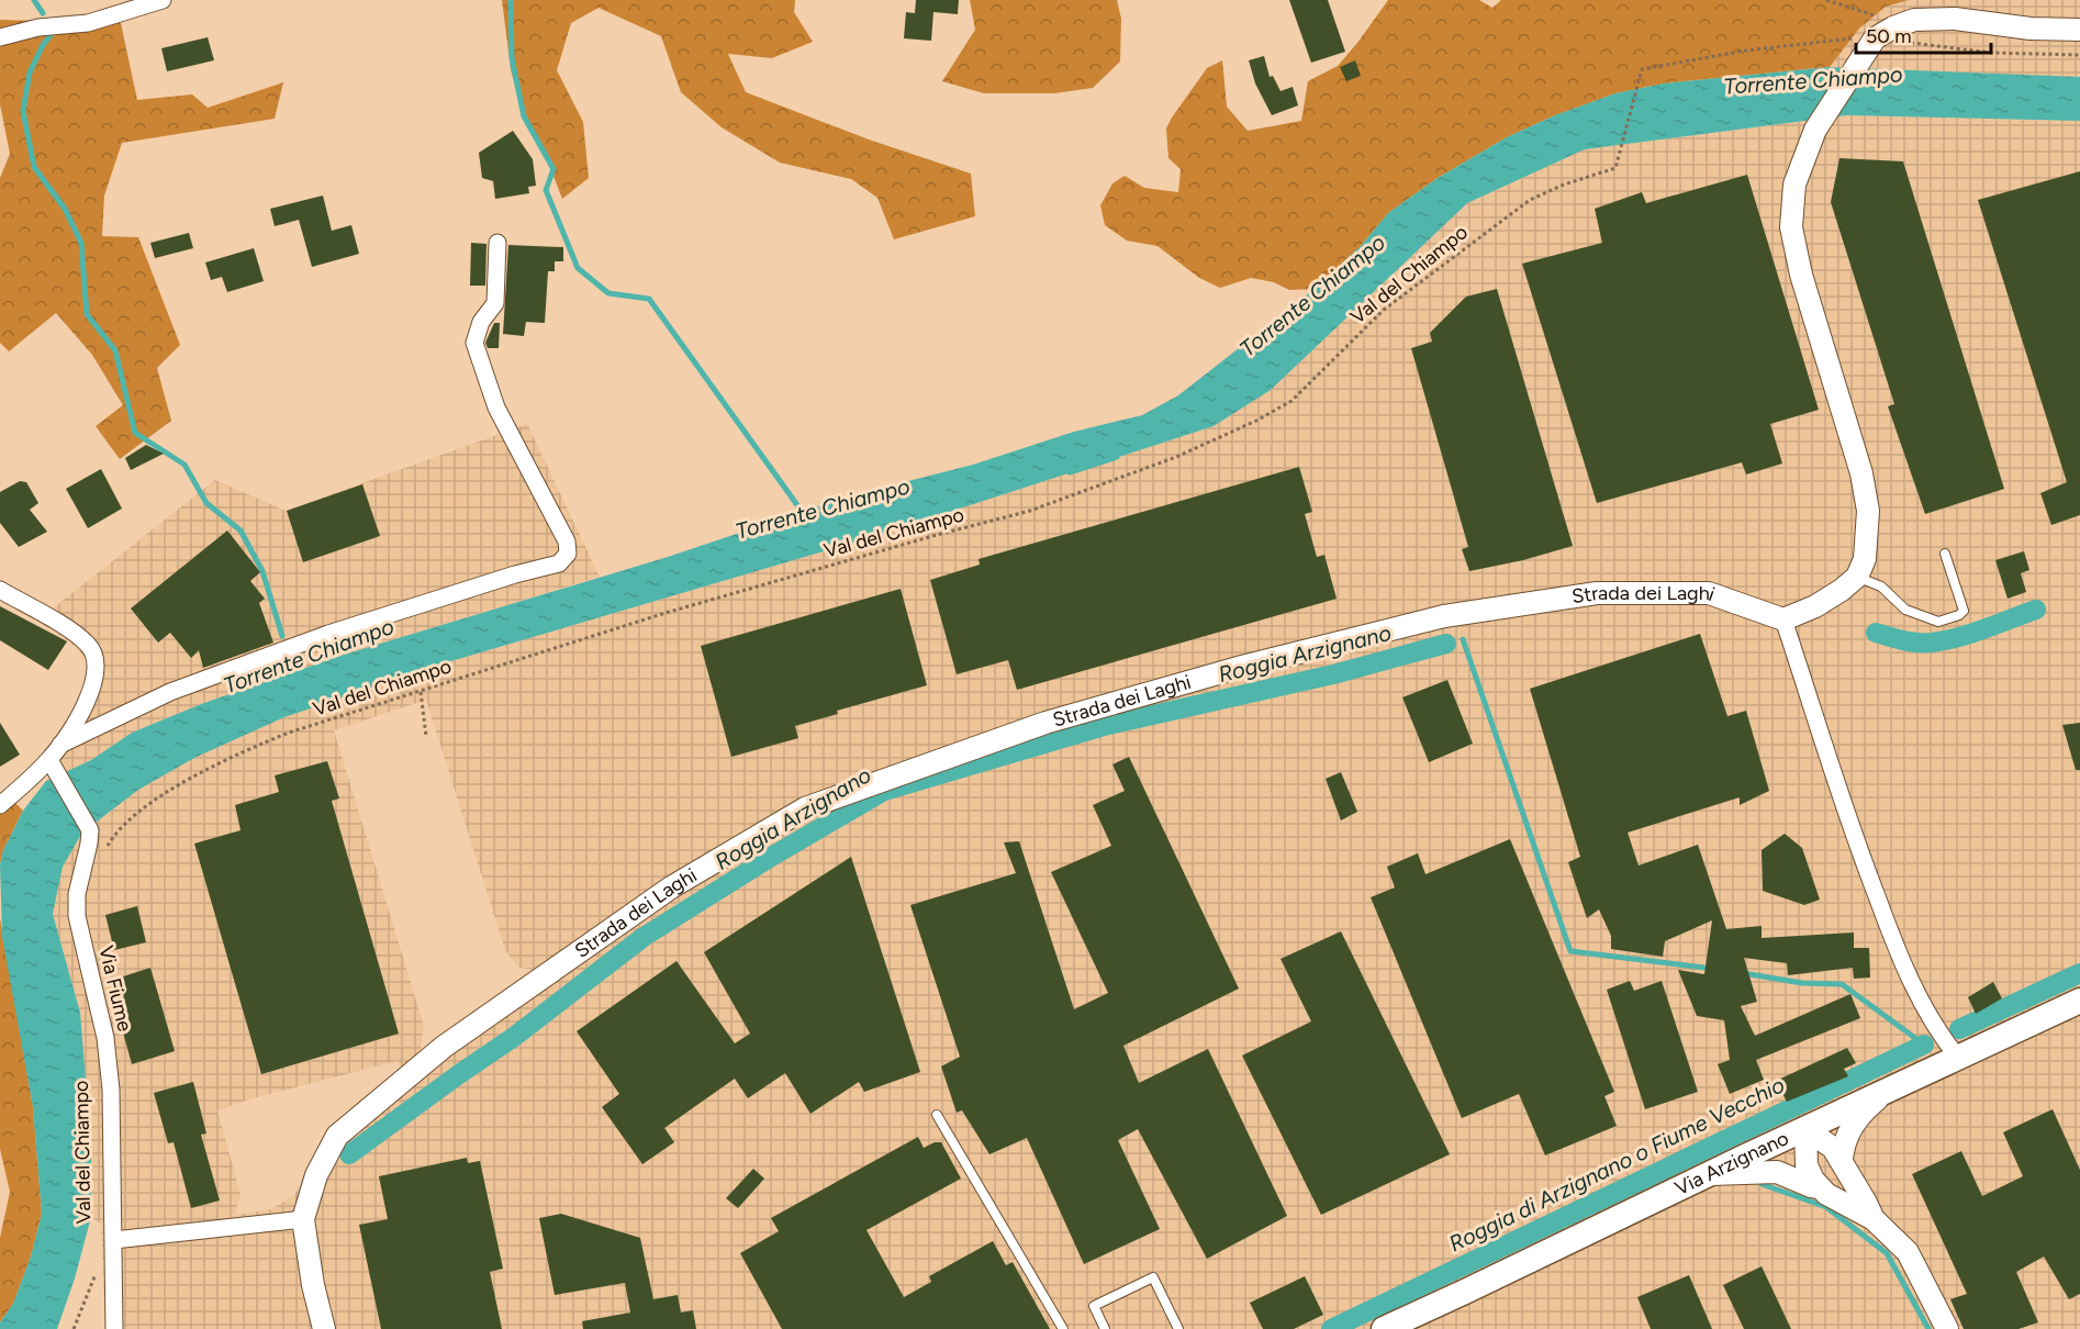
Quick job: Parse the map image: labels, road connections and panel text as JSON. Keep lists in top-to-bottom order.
{
  "streets": {
    "main road": ["Via Arzignano"],
    "street": ["Strada dei Laghi", "Via Fiume"],
    "path": ["Val del Chiampo"]
  },
  "water": ["Torrente Chiampo", "Roggia Arzignano", "Roggia di Arzignano o Fiume Vecchio"],
  "scale_bar": "50 m"
}
